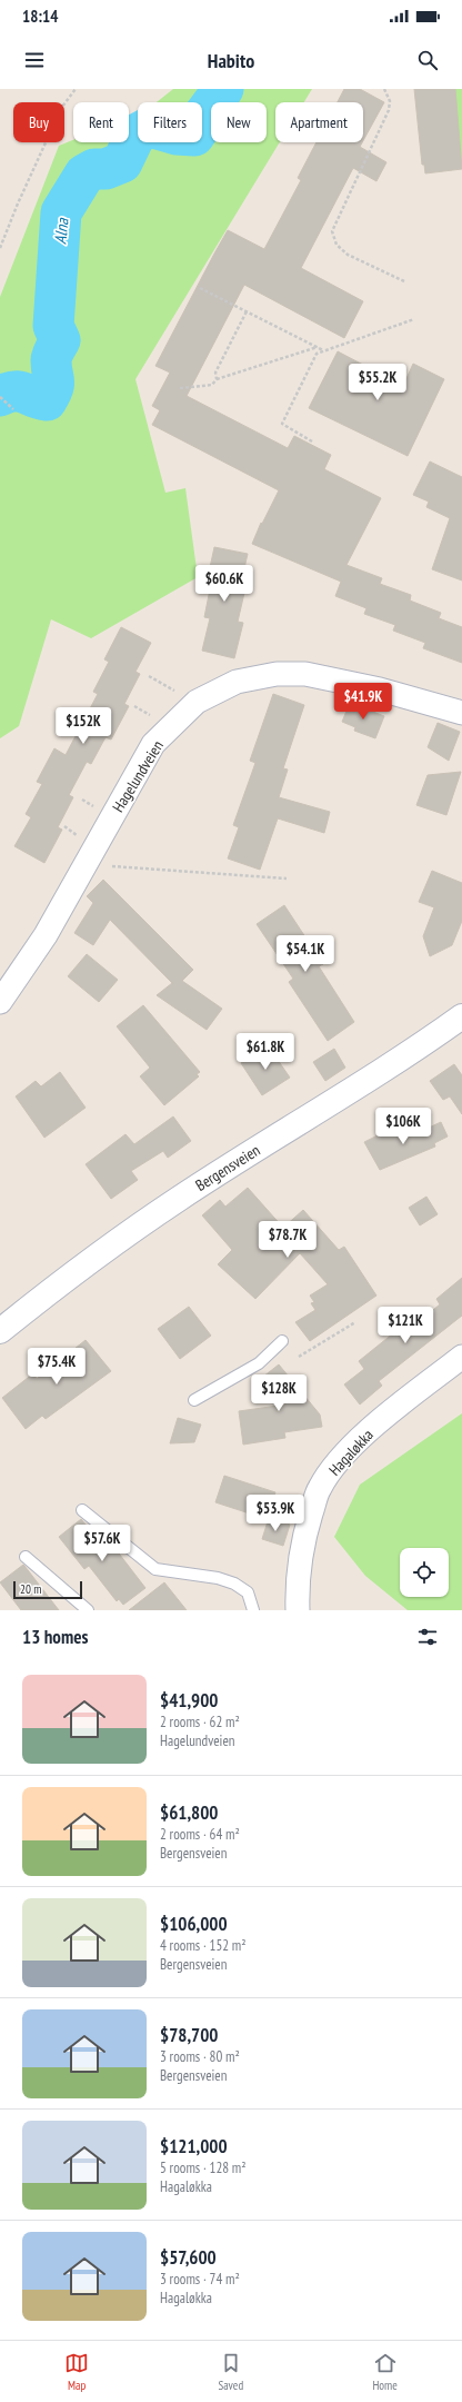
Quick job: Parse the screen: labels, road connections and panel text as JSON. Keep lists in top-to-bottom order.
{
  "streets": {
    "street": ["Hagelundveien", "Bergensveien", "Hagaløkka"]
  },
  "water": ["Alna"],
  "scale_bar": "20 m",
  "page": {
    "status": "18:14",
    "header": "Habito",
    "chip": [
      "Buy",
      "Rent",
      "Filters",
      "New",
      "Apartment"
    ],
    "price": [
      "$55.2K",
      "$60.6K",
      "$41.9K",
      "$152K",
      "$54.1K",
      "$61.8K",
      "$106K",
      "$78.7K",
      "$121K",
      "$75.4K",
      "$128K",
      "$53.9K",
      "$57.6K"
    ],
    "scale": "20 m",
    "heading": "13 homes",
    "list": [
      {
        "name": "$41,900",
        "note": "2 rooms · 62 m² · Hagelundveien"
      },
      {
        "name": "$61,800",
        "note": "2 rooms · 64 m² · Bergensveien"
      },
      {
        "name": "$106,000",
        "note": "4 rooms · 152 m² · Bergensveien"
      },
      {
        "name": "$78,700",
        "note": "3 rooms · 80 m² · Bergensveien"
      },
      {
        "name": "$121,000",
        "note": "5 rooms · 128 m² · Hagaløkka"
      },
      {
        "name": "$57,600",
        "note": "3 rooms · 74 m² · Hagaløkka"
      }
    ],
    "tabs": ["Map", "Saved", "Home"]
  }
}
